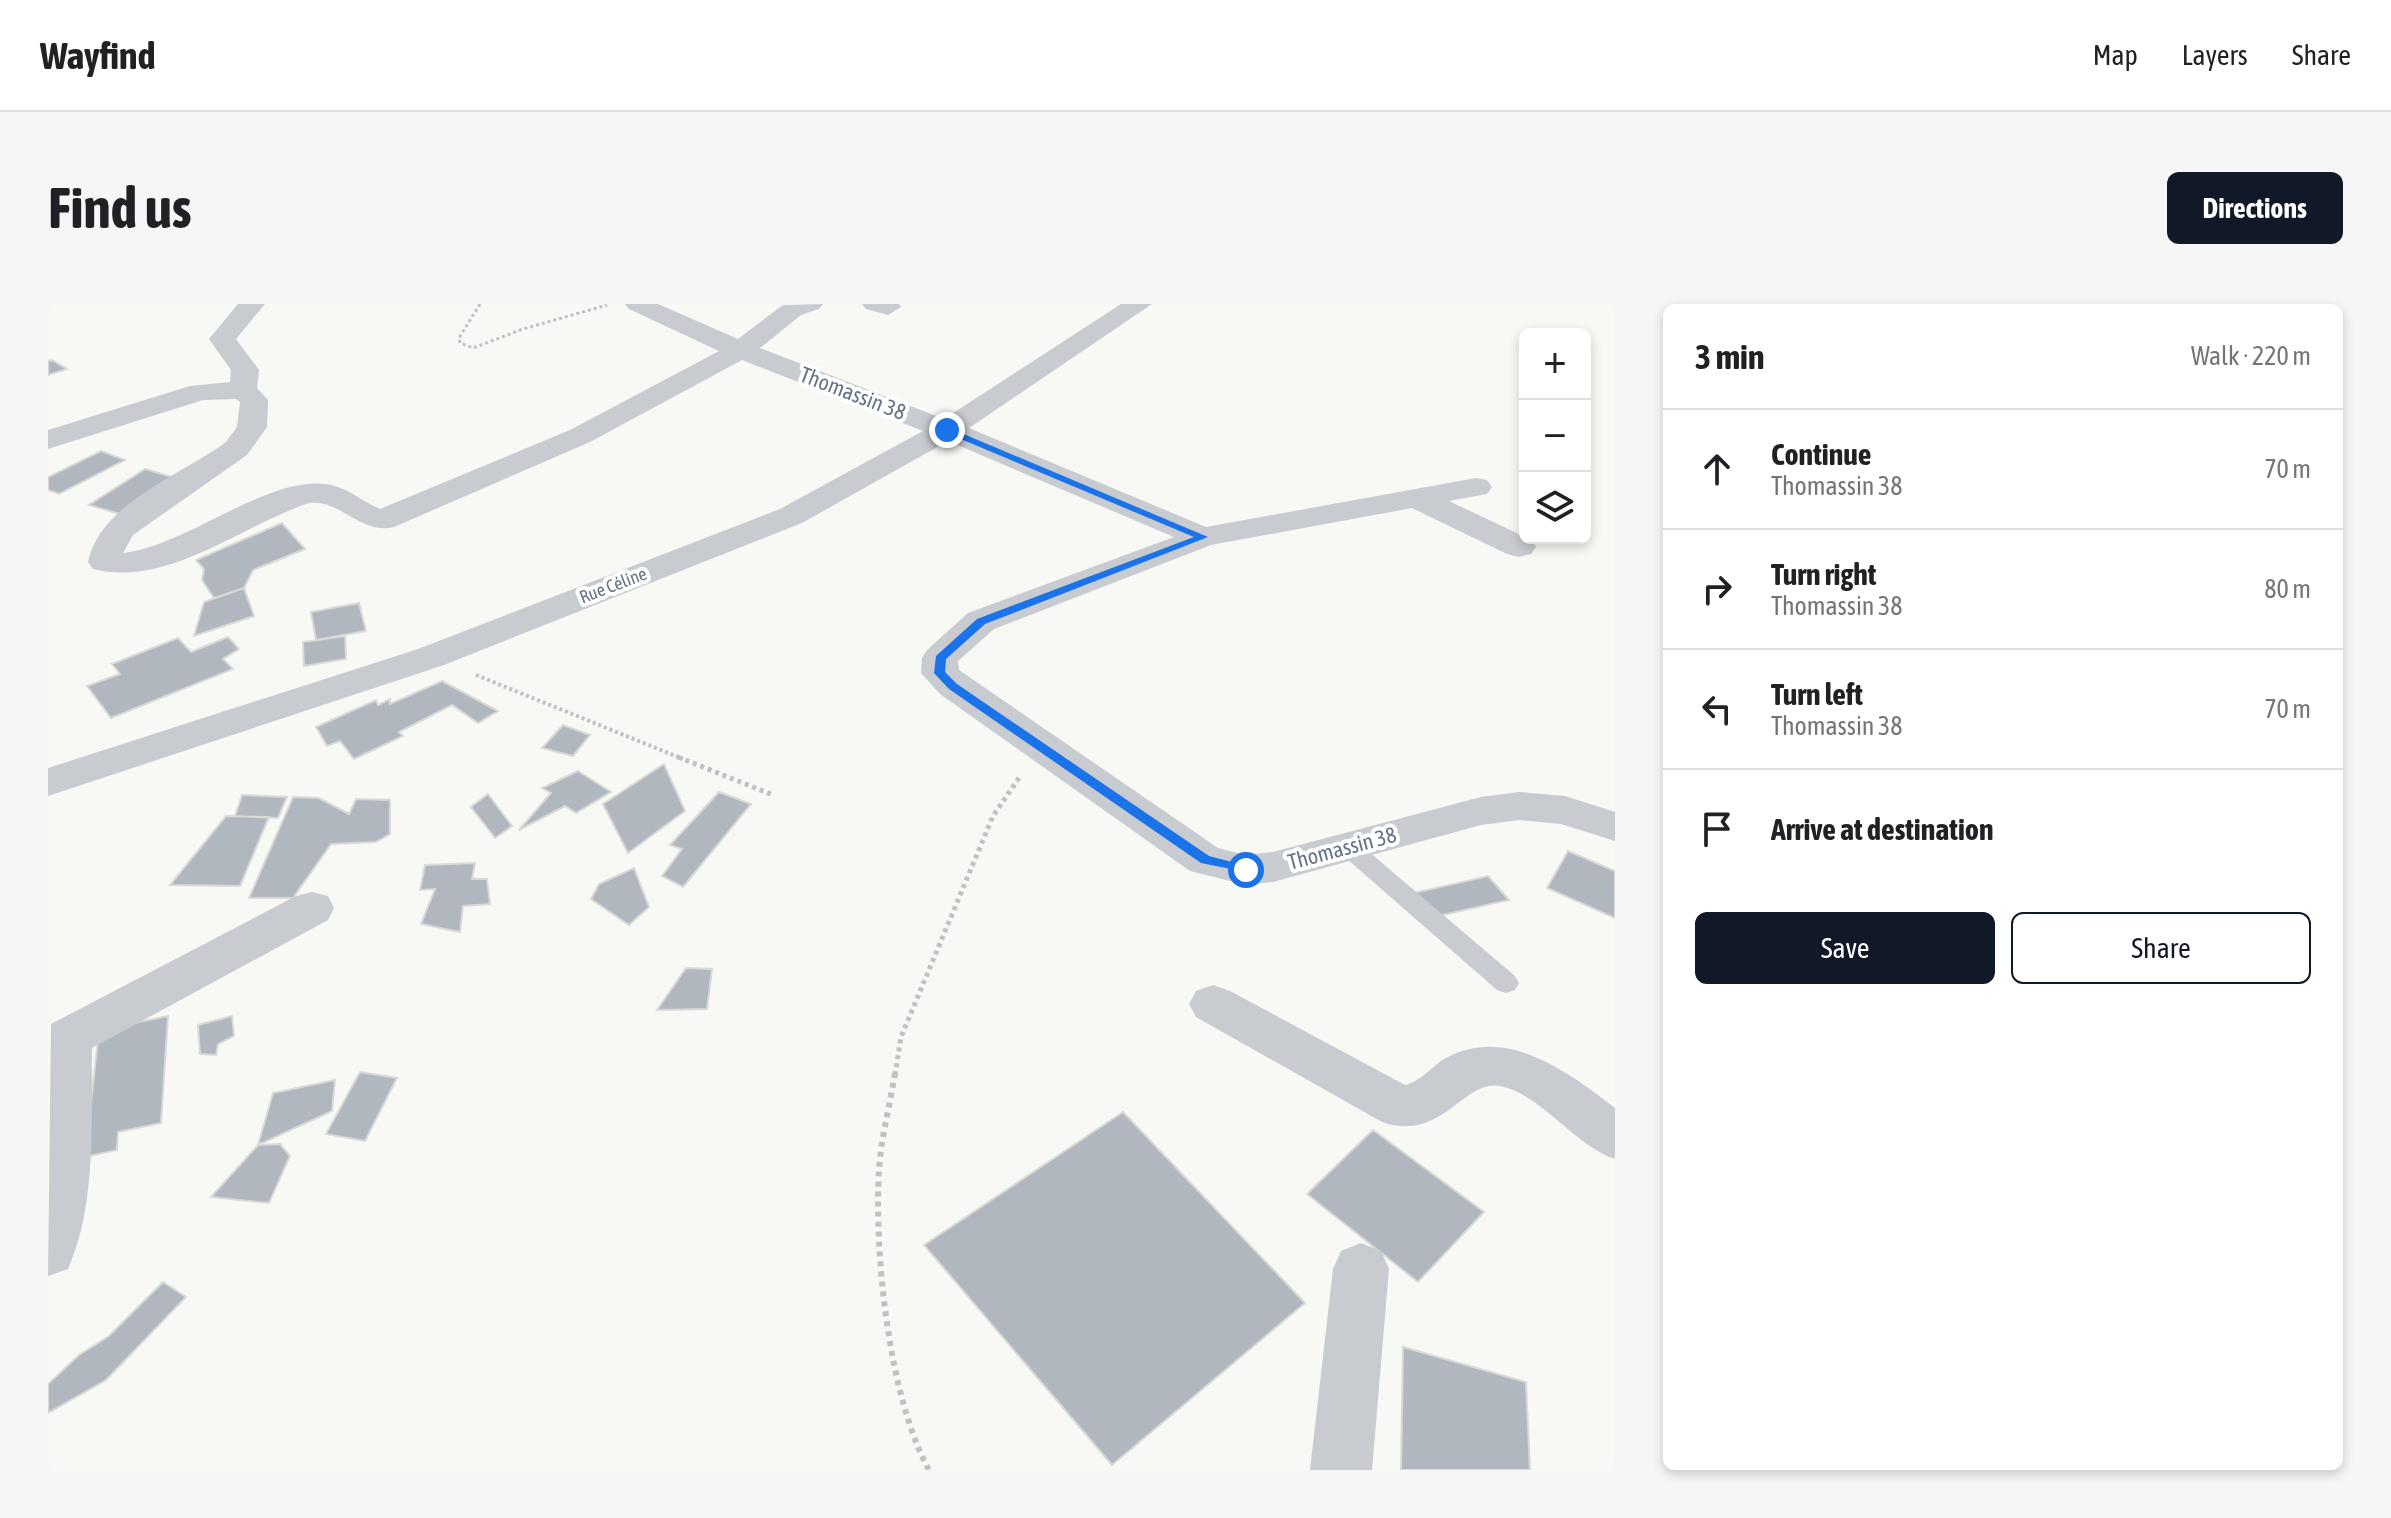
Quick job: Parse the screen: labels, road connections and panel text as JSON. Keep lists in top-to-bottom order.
{
  "streets": {
    "street": ["Thomassin 38", "Rue Céline"]
  },
  "crossings": [
    ["Thomassin 38", "Rue Céline"]
  ],
  "page": {
    "header": "Wayfind",
    "nav": ["Map", "Layers", "Share"],
    "buttons": [
      "Directions",
      ["Save", "Share"]
    ],
    "title": "Find us",
    "heading": ["3 min", "Walk · 220 m"],
    "map_buttons": ["+", "−"],
    "list": [
      ["Continue", "Thomassin 38", "70 m"],
      ["Turn right", "Thomassin 38", "80 m"],
      ["Turn left", "Thomassin 38", "70 m"],
      "Arrive at destination"
    ]
  }
}
